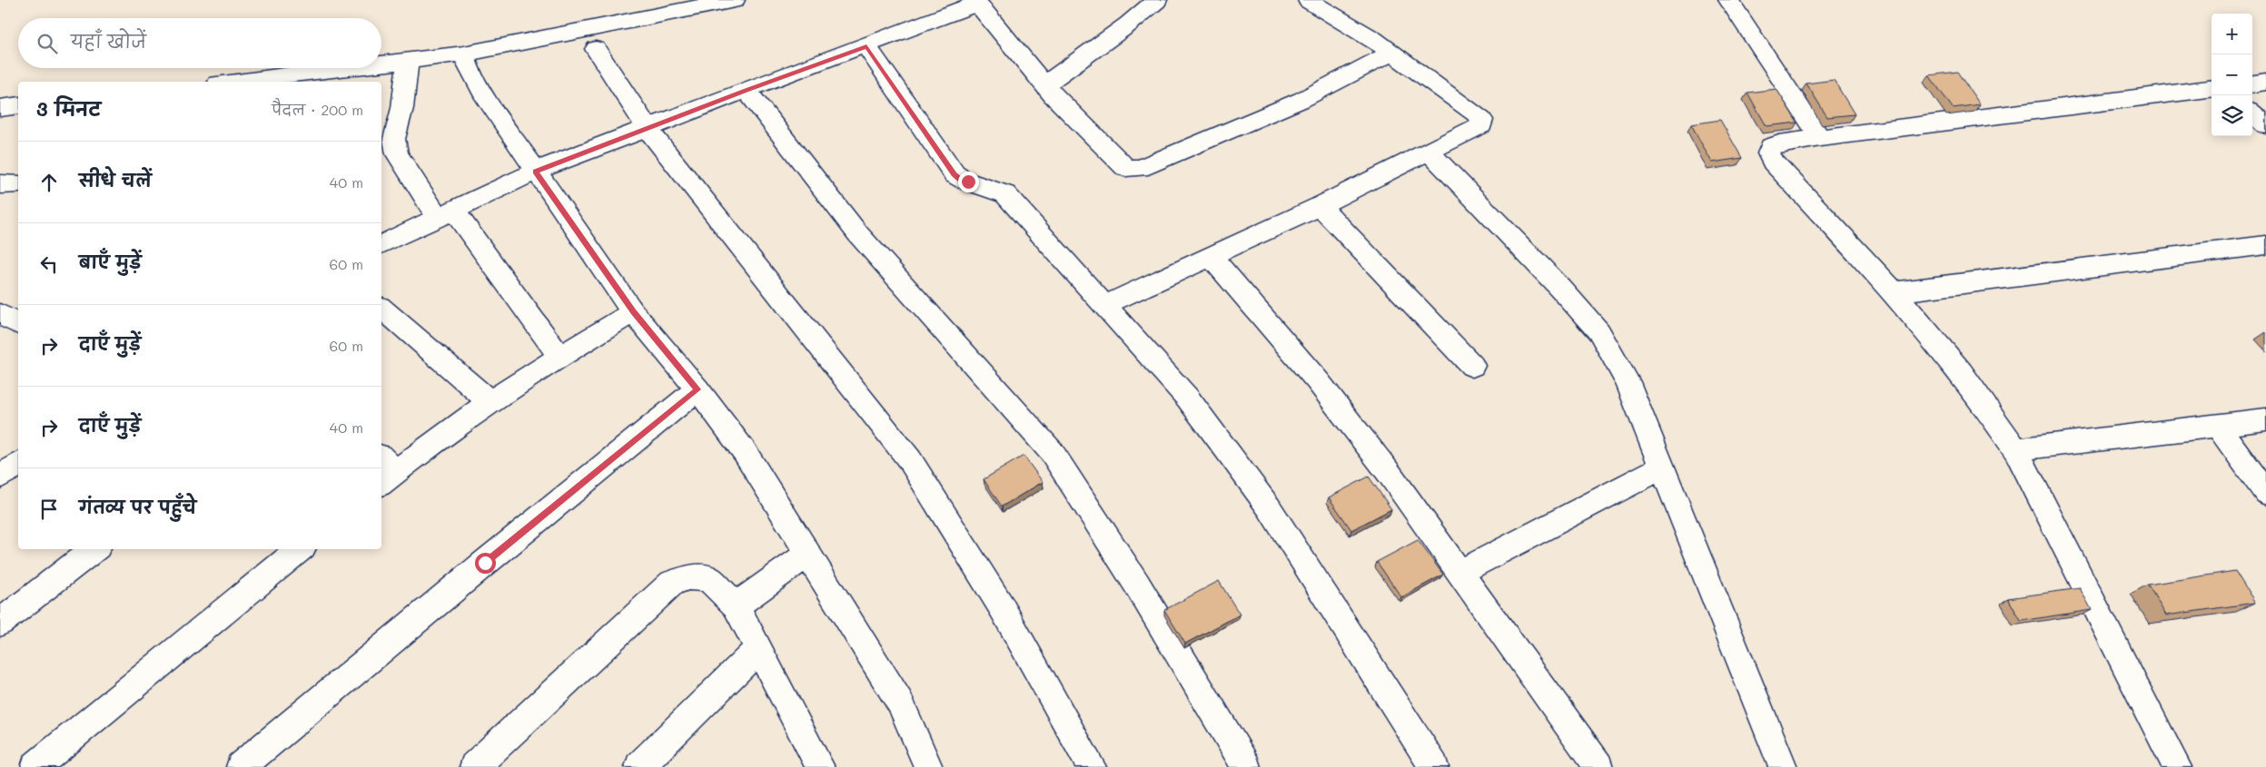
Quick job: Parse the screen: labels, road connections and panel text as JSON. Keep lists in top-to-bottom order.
{
  "page": {
    "map_buttons": ["+", "−"],
    "search": "यहाँ खोजें",
    "heading": ["3 मिनट", "पैदल · 200 m"],
    "list": [
      ["सीधे चलें", "40 m"],
      ["बाएँ मुड़ें", "60 m"],
      ["दाएँ मुड़ें", "60 m"],
      ["दाएँ मुड़ें", "40 m"],
      "गंतव्य पर पहुँचे"
    ]
  }
}
